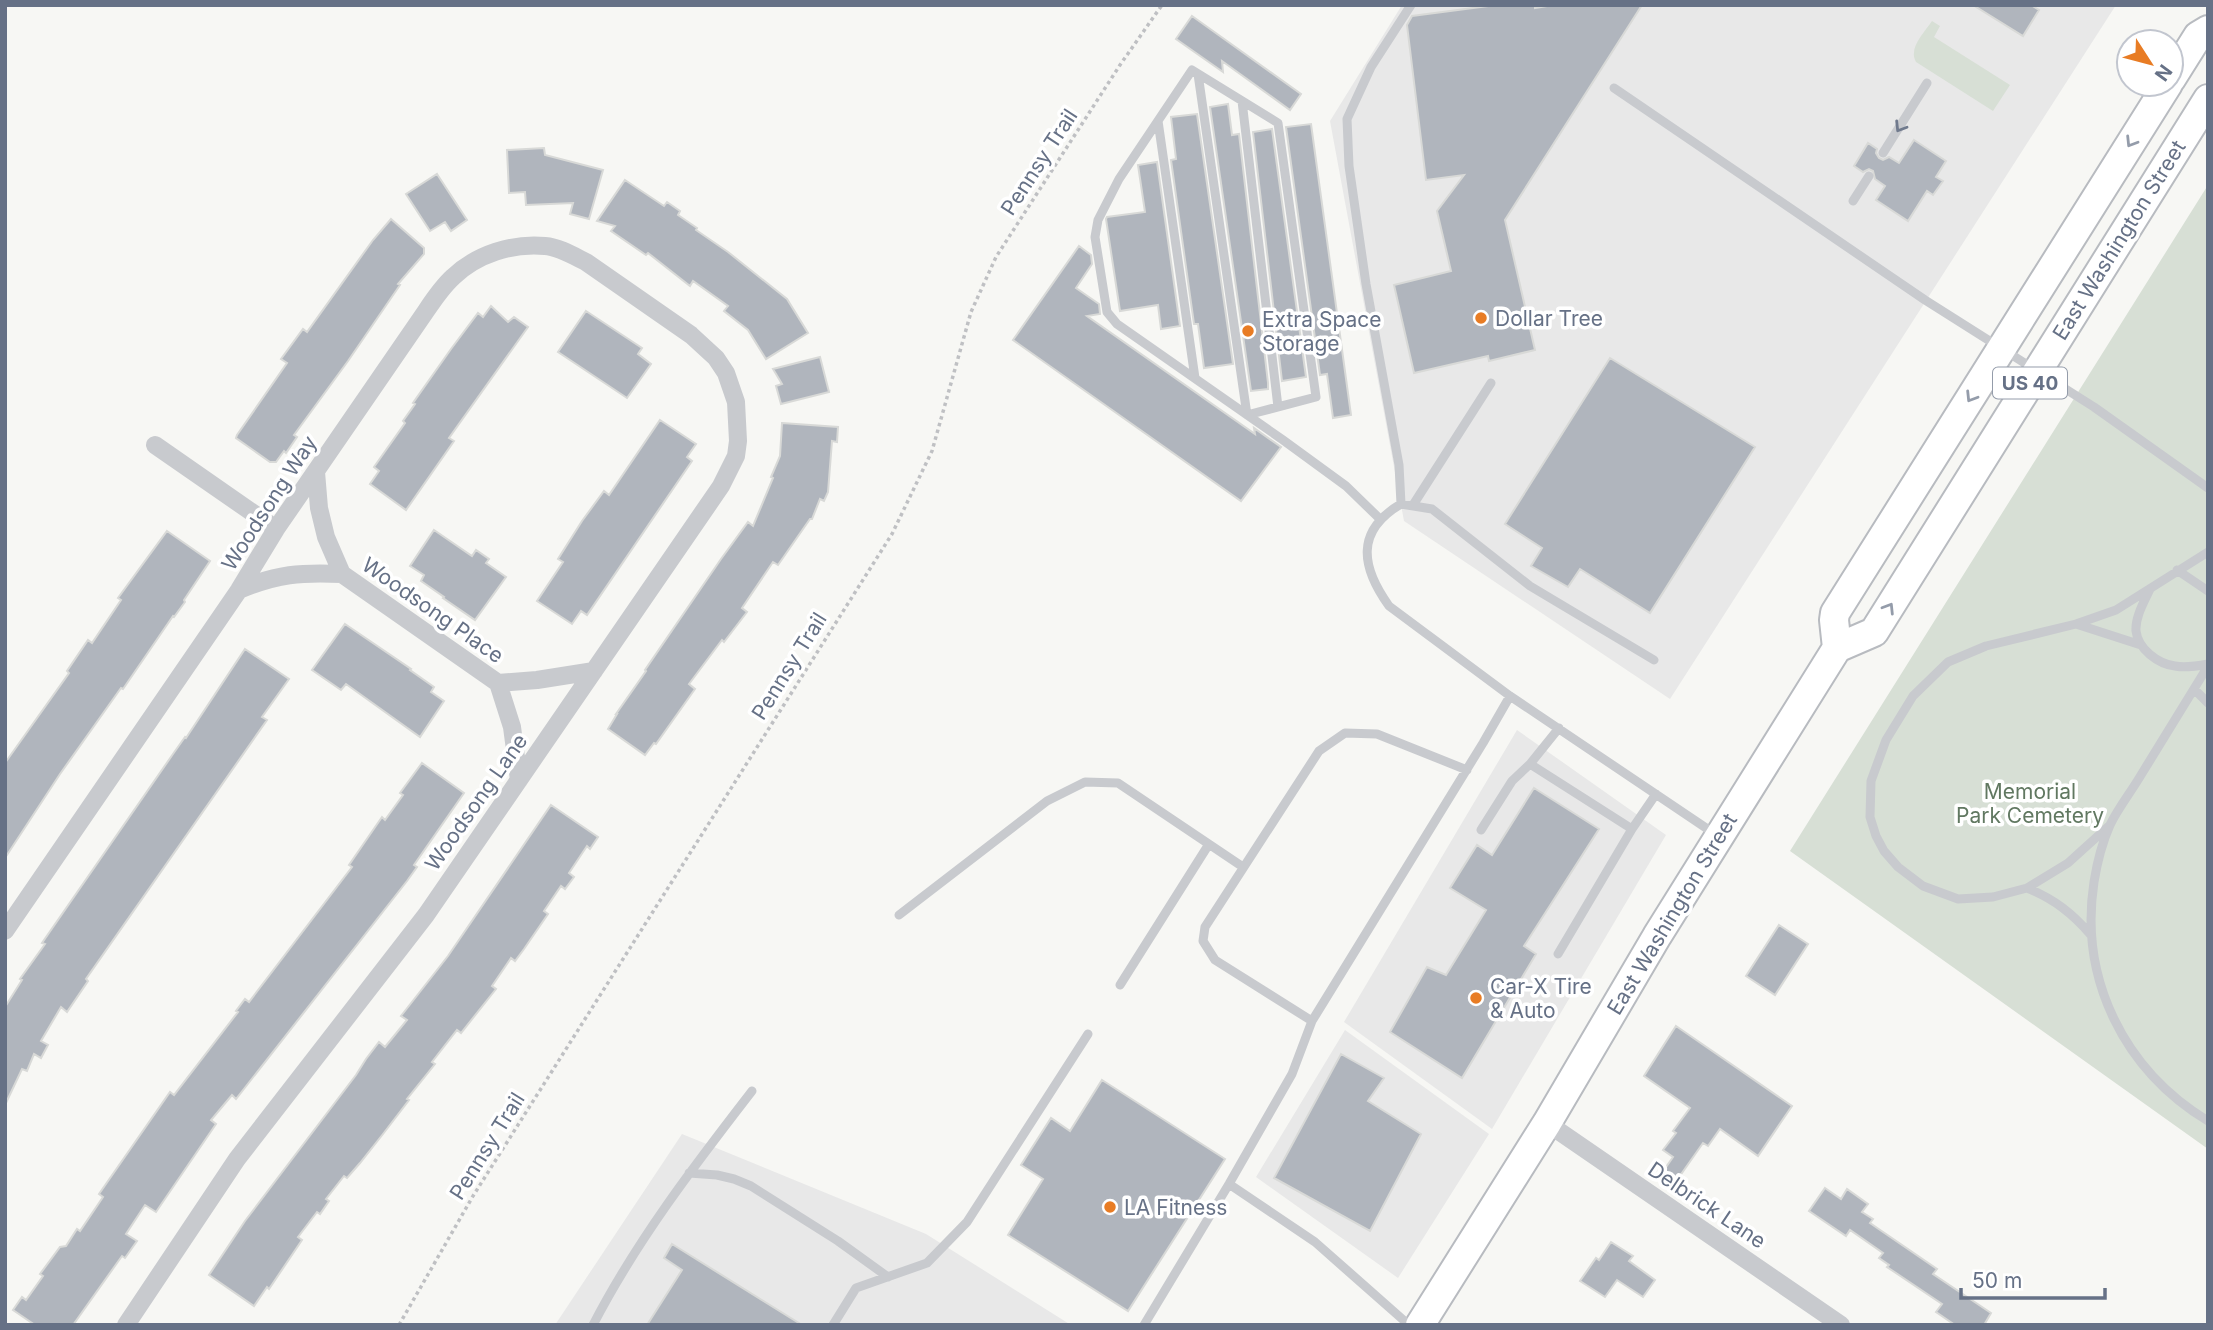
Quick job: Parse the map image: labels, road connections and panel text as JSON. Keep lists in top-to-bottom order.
{
  "streets": {
    "main road": ["East Washington Street", "US 40"],
    "street": [
      "Woodsong Way",
      "Woodsong Place",
      "Woodsong Lane",
      "Delbrick Lane"
    ],
    "path": ["Pennsy Trail"]
  },
  "crossings": [
    ["East Washington Street", "Delbrick Lane"],
    ["Woodsong Way", "Woodsong Lane"]
  ],
  "parks": ["Memorial Park Cemetery"],
  "places": [
    "Dollar Tree",
    "Extra Space Storage",
    "Car-X Tire & Auto",
    "LA Fitness"
  ],
  "scale_bar": "50 m",
  "north": "bottom right"
}
